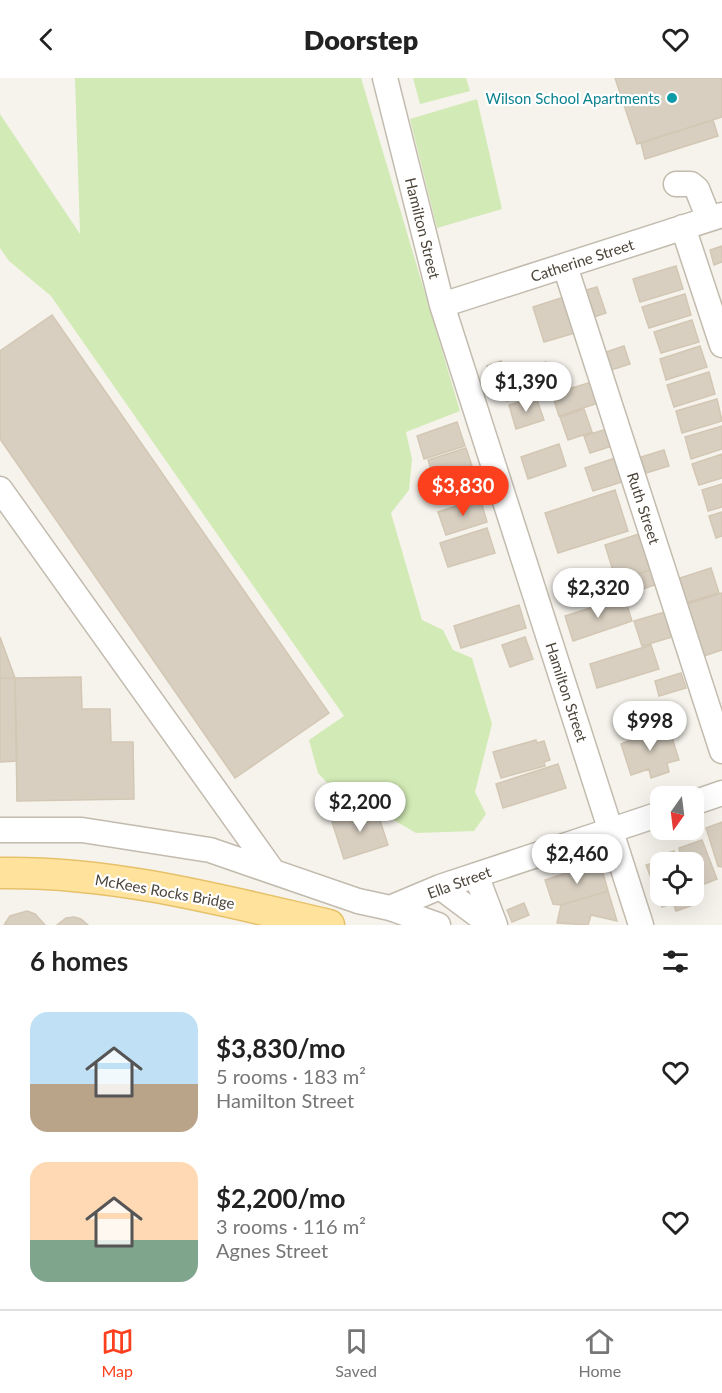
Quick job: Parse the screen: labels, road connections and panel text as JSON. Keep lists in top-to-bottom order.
{
  "streets": {
    "main road": ["McKees Rocks Bridge"],
    "street": [
      "Hamilton Street",
      "Catherine Street",
      "Ruth Street",
      "Ella Street"
    ]
  },
  "crossings": [
    ["Hamilton Street", "Catherine Street"],
    ["Hamilton Street", "Ella Street"],
    ["Catherine Street", "Ruth Street"]
  ],
  "places": ["Wilson School Apartments"],
  "north": "bottom",
  "page": {
    "header": "Doorstep",
    "price": [
      "$1,390",
      "$3,830",
      "$2,320",
      "$998",
      "$2,200",
      "$2,460"
    ],
    "heading": "6 homes",
    "list": [
      {
        "name": "$3,830/mo",
        "note": "5 rooms · 183 m² · Hamilton Street"
      },
      {
        "name": "$2,200/mo",
        "note": "3 rooms · 116 m² · Agnes Street"
      }
    ],
    "tabs": ["Map", "Saved", "Home"]
  }
}
